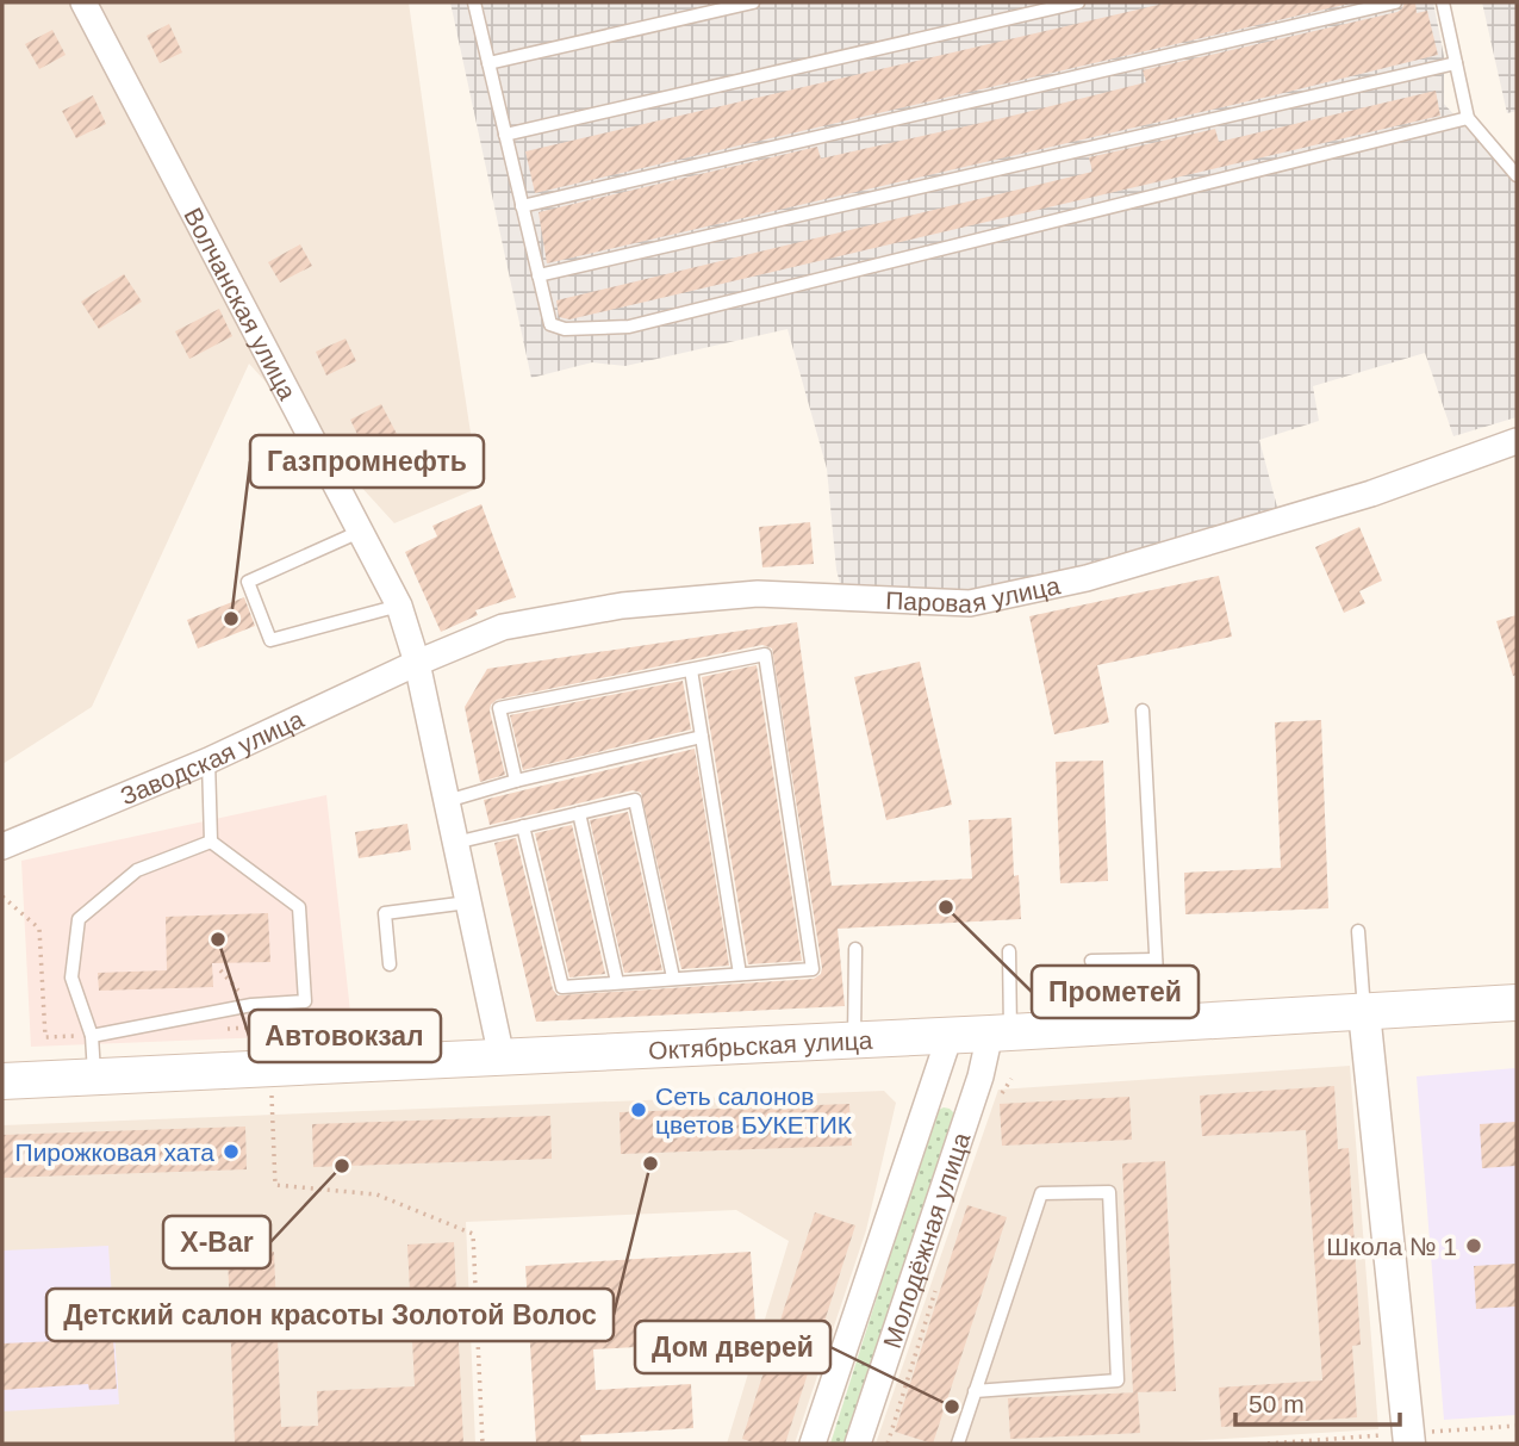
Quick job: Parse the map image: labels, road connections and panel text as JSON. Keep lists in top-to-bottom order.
{
  "streets": {
    "main road": ["Октябрьская улица"],
    "street": [
      "Волчанская улица",
      "Паровая улица",
      "Заводская улица",
      "Молодёжная улица"
    ]
  },
  "crossings": [
    ["Волчанская улица", "Паровая улица"],
    ["Волчанская улица", "Заводская улица"],
    ["Волчанская улица", "Октябрьская улица"],
    ["Паровая улица", "Заводская улица"],
    ["Октябрьская улица", "Молодёжная улица"]
  ],
  "places": [
    "Газпромнефть",
    "Прометей",
    "Автовокзал",
    "Сеть салонов цветов БУКЕТИК",
    "Пирожковая хата",
    "Детский салон красоты Золотой Волос",
    "X-Bar",
    "Школа № 1",
    "Дом дверей"
  ],
  "scale_bar": "50 m"
}
